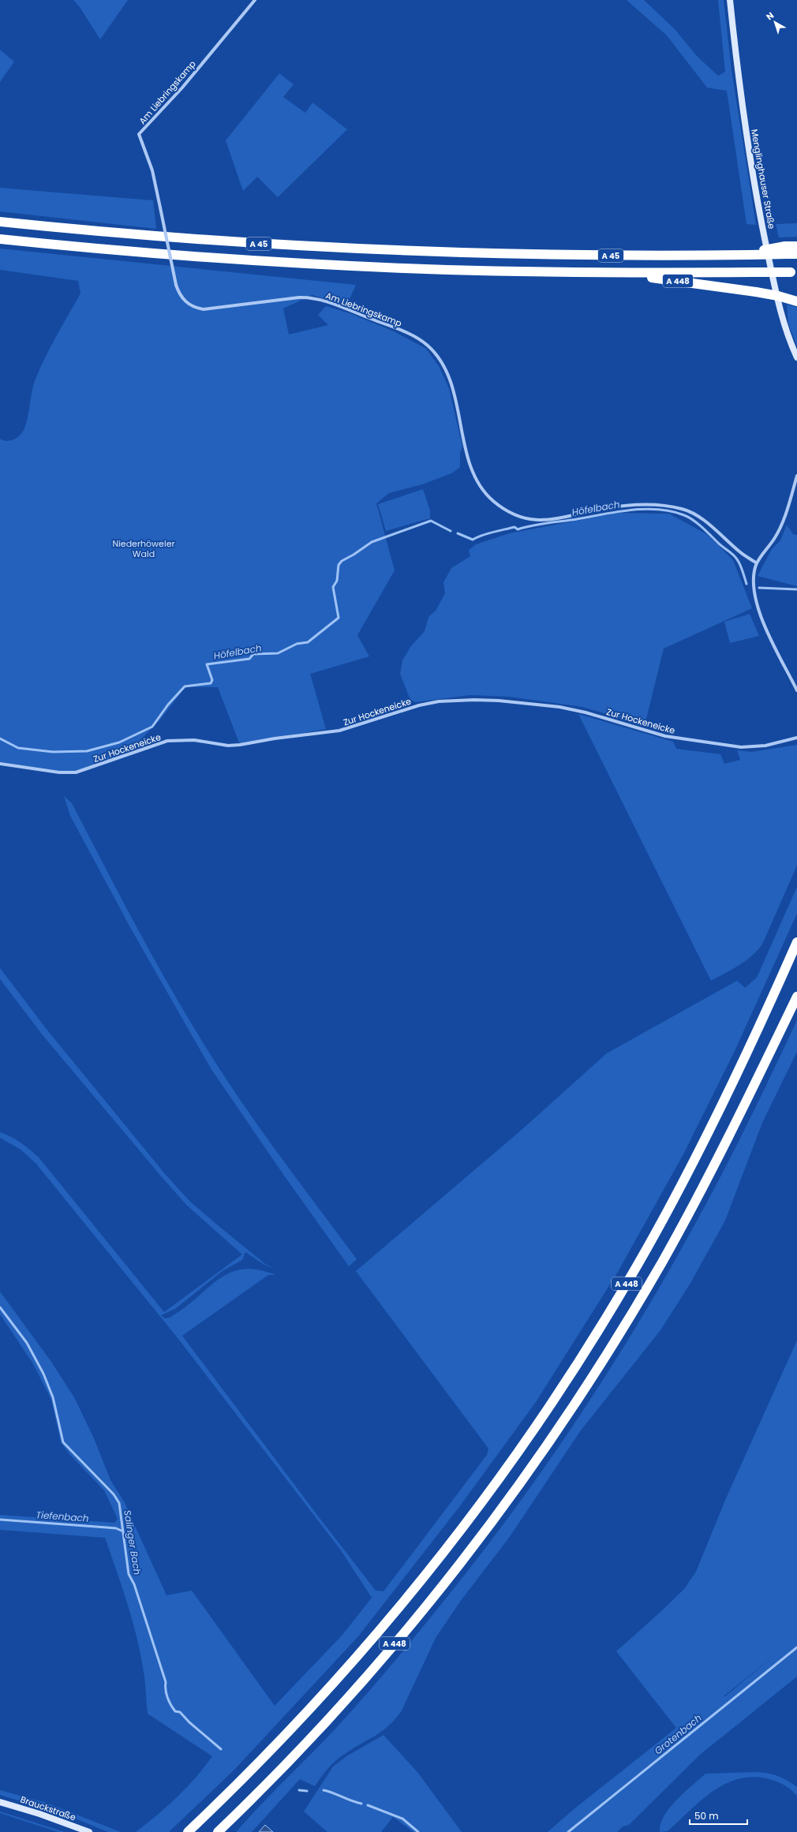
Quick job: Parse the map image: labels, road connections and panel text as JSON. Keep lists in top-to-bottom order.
{
  "streets": {
    "highway": ["A 45", "A 448"],
    "street": [
      "Am Liebringskamp",
      "Menglinghauser Straße",
      "Zur Hockeneicke",
      "Brauckstraße"
    ]
  },
  "crossings": [
    ["A 45", "A 448"]
  ],
  "water": [
    "Höfelbach",
    "Tiefenbach",
    "Salinger Bach",
    "Grotenbach"
  ],
  "parks": ["Niederhöweler Wald"],
  "scale_bar": "50 m",
  "north": "top left"
}
